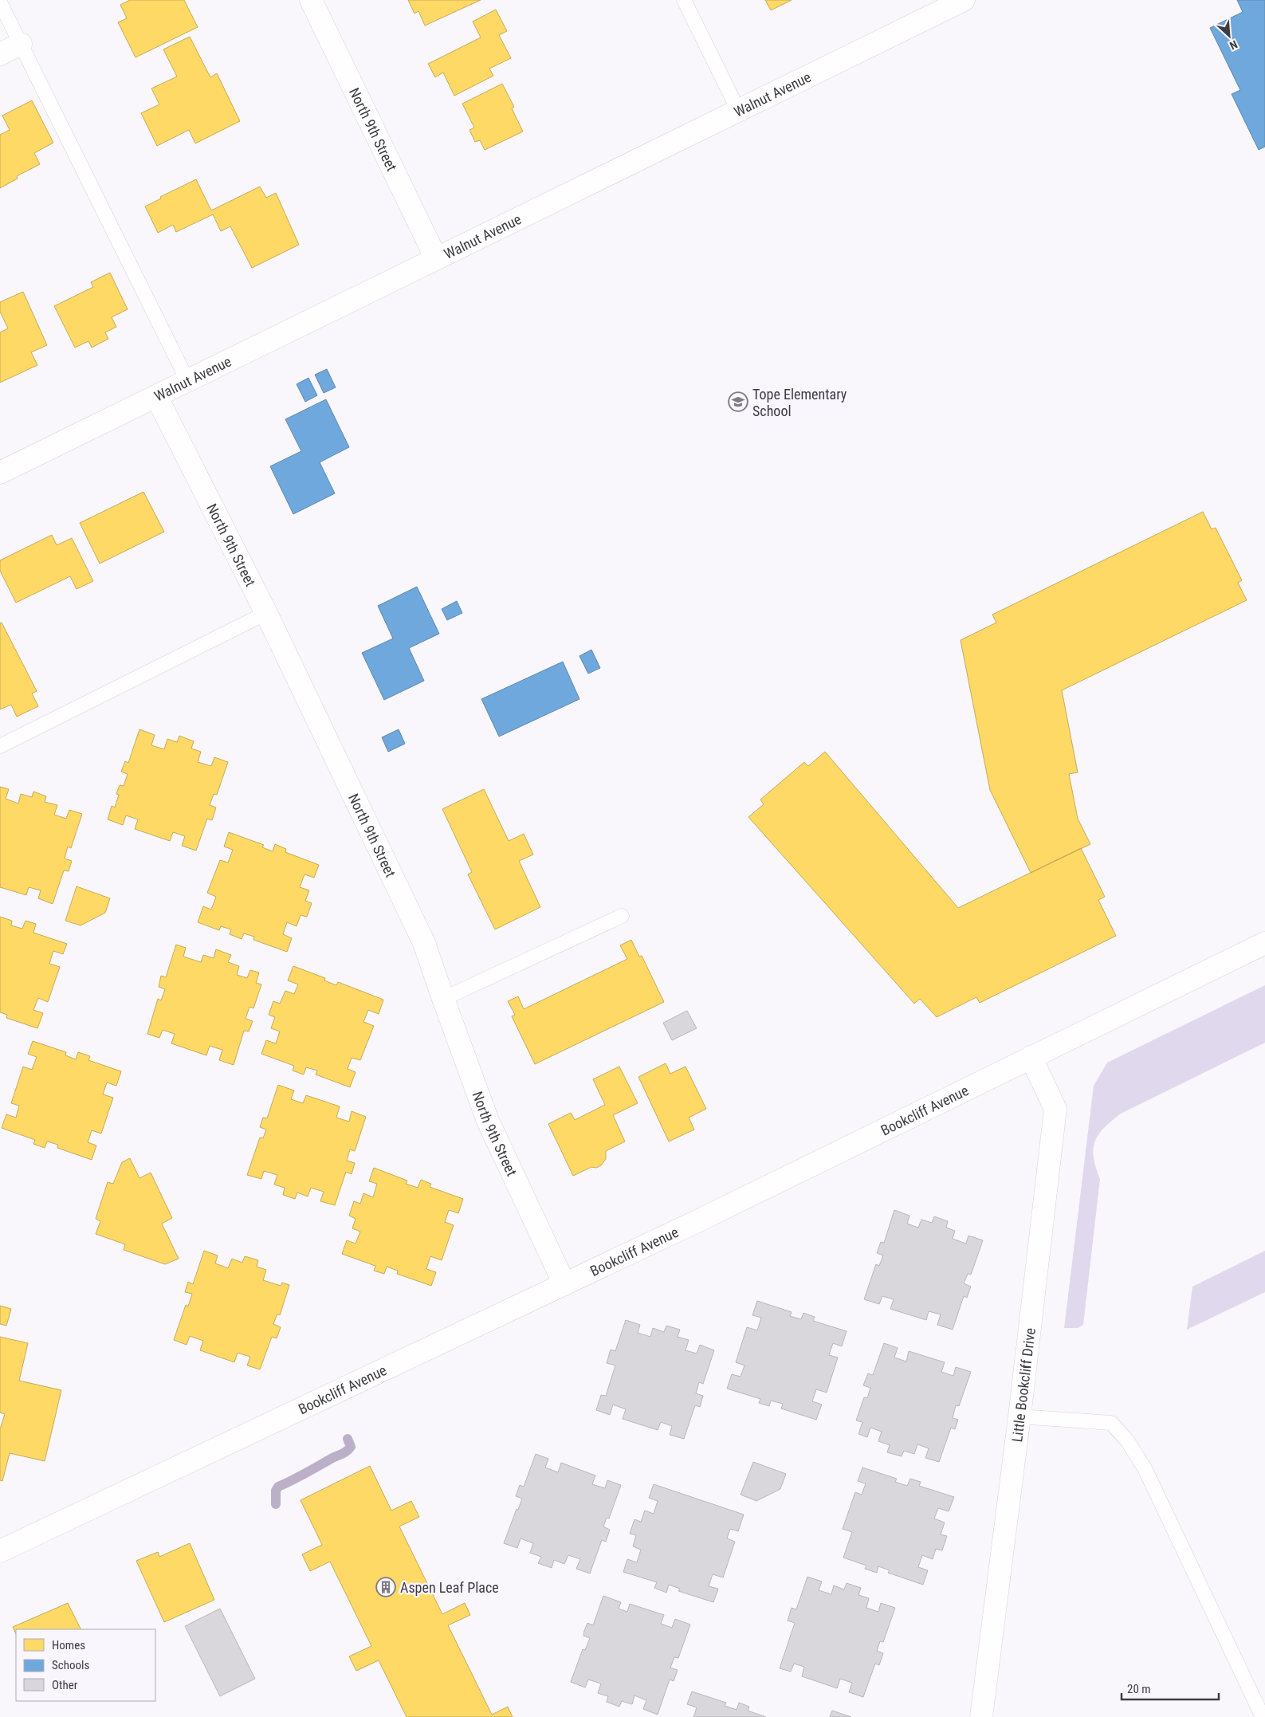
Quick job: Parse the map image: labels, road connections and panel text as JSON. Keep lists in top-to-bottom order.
{
  "streets": {
    "street": [
      "Walnut Avenue",
      "North 9th Street",
      "Bookcliff Avenue",
      "Little Bookcliff Drive"
    ]
  },
  "crossings": [
    ["Walnut Avenue", "North 9th Street"],
    ["North 9th Street", "Bookcliff Avenue"],
    ["Bookcliff Avenue", "Little Bookcliff Drive"]
  ],
  "places": {
    "school or university": ["Tope Elementary School"],
    "building": ["Aspen Leaf Place"]
  },
  "legend": ["Homes", "Schools", "Other"],
  "scale_bar": "20 m",
  "north": "bottom right"
}
